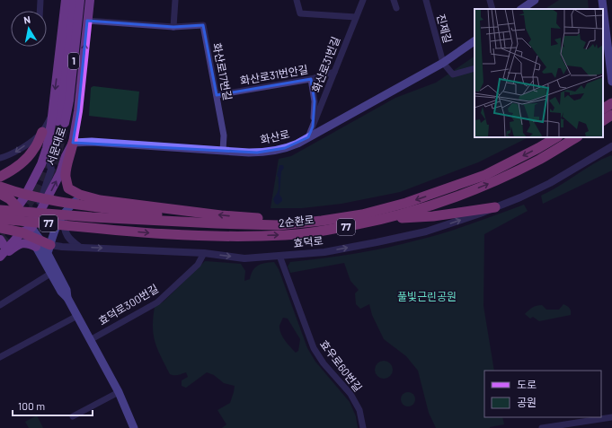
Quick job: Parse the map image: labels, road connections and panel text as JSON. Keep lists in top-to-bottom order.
{
  "streets": {
    "highway": ["2순환로", "77"],
    "main road": ["1", "화산로", "서문대로"],
    "street": [
      "진제길",
      "화산로31번길",
      "화산로17번길",
      "화산로31번안길",
      "효덕로",
      "효덕로300번길",
      "효우로60번길"
    ]
  },
  "crossings": [
    ["진제길", "화산로"],
    ["화산로31번길", "화산로31번안길"],
    ["화산로31번길", "화산로"],
    ["화산로17번길", "화산로31번안길"],
    ["화산로17번길", "화산로"],
    ["화산로17번길", "서문대로"],
    ["화산로", "서문대로"],
    ["효덕로", "효덕로300번길"],
    ["효덕로", "효우로60번길"]
  ],
  "one_way": ["효덕로"],
  "parks": ["풀빛근린공원"],
  "legend": ["도로", "공원"],
  "scale_bar": "100 m",
  "north": "top"
}
